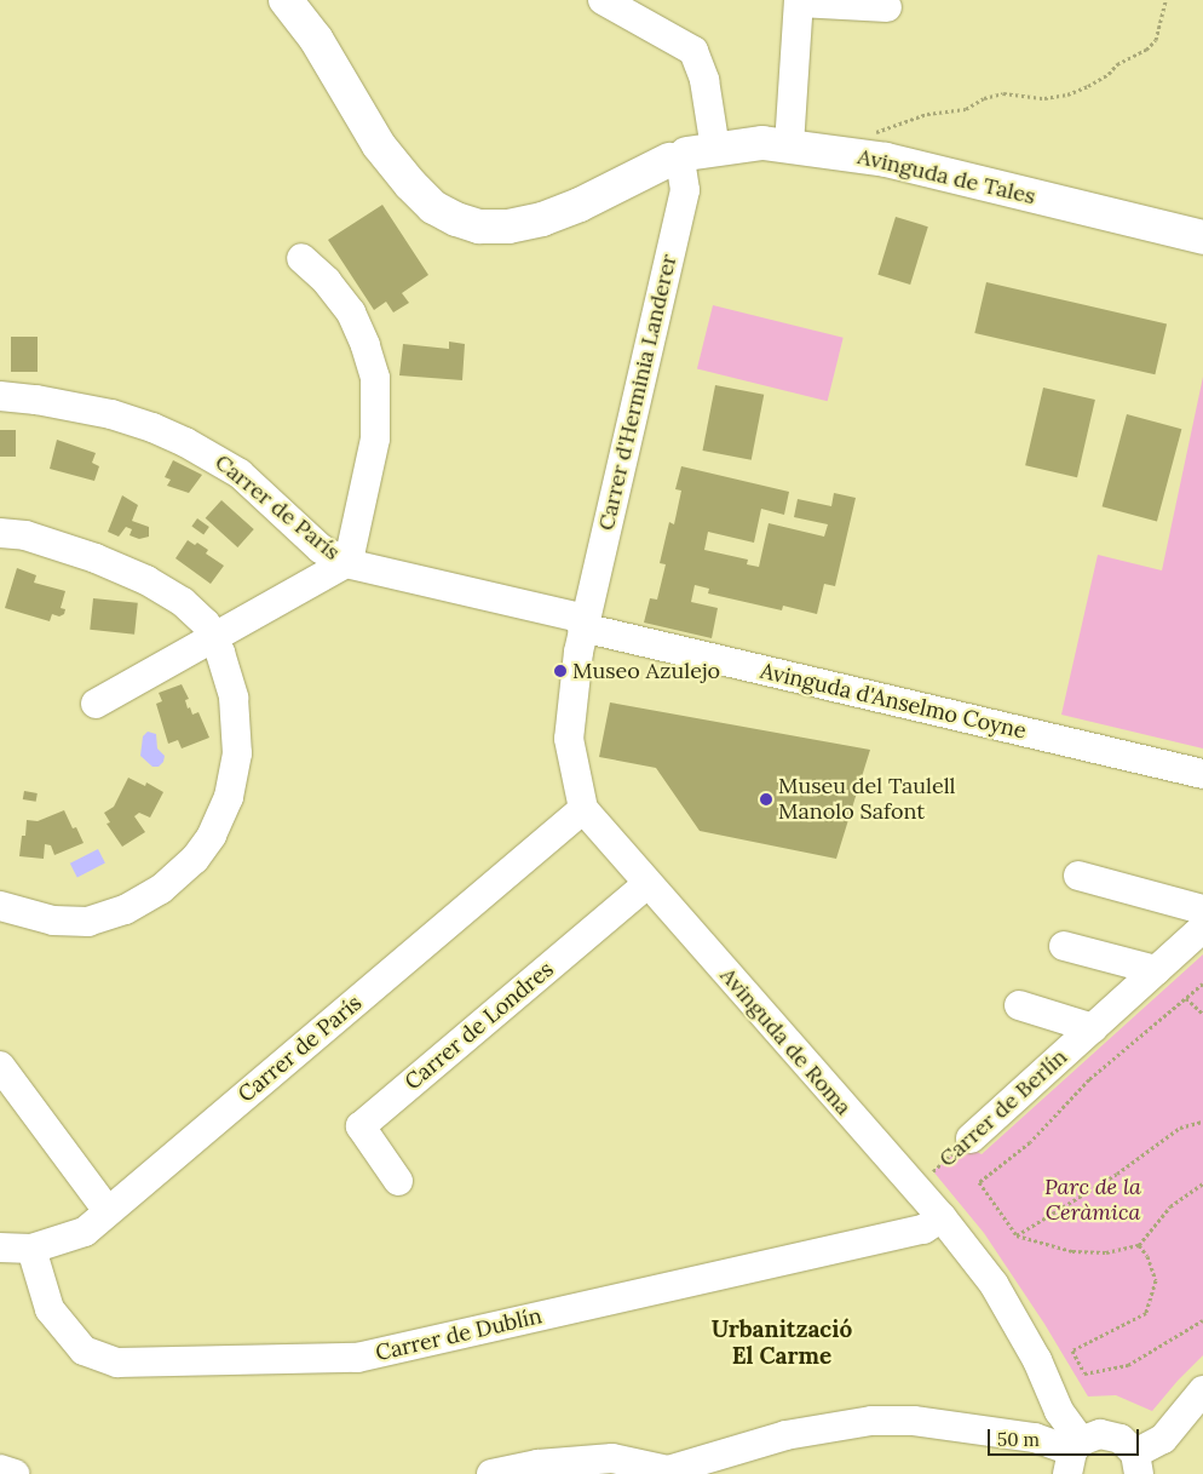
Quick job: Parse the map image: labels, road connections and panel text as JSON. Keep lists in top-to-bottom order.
{
  "streets": {
    "main road": ["Avinguda de Tales"],
    "street": [
      "Carrer d'Herminia Landerer",
      "Carrer de París",
      "Avinguda d'Anselmo Coyne",
      "Carrer de Londres",
      "Avinguda de Roma",
      "Carrer de Berlín",
      "Carrer de Dublín"
    ]
  },
  "crossings": [
    ["Avinguda de Tales", "Carrer d'Herminia Landerer"],
    ["Carrer d'Herminia Landerer", "Avinguda d'Anselmo Coyne"],
    ["Carrer d'Herminia Landerer", "Avinguda de Roma"],
    ["Carrer de París", "Avinguda d'Anselmo Coyne"],
    ["Carrer de París", "Avinguda de Roma"],
    ["Carrer de París", "Carrer de Dublín"],
    ["Avinguda d'Anselmo Coyne", "Avinguda de Roma"],
    ["Carrer de Londres", "Avinguda de Roma"],
    ["Avinguda de Roma", "Carrer de Berlín"],
    ["Avinguda de Roma", "Carrer de Dublín"]
  ],
  "districts": ["Urbanització El Carme"],
  "parks": ["Parc de la Ceràmica"],
  "places": ["Museo Azulejo", "Museu del Taulell Manolo Safont"],
  "scale_bar": "50 m"
}
